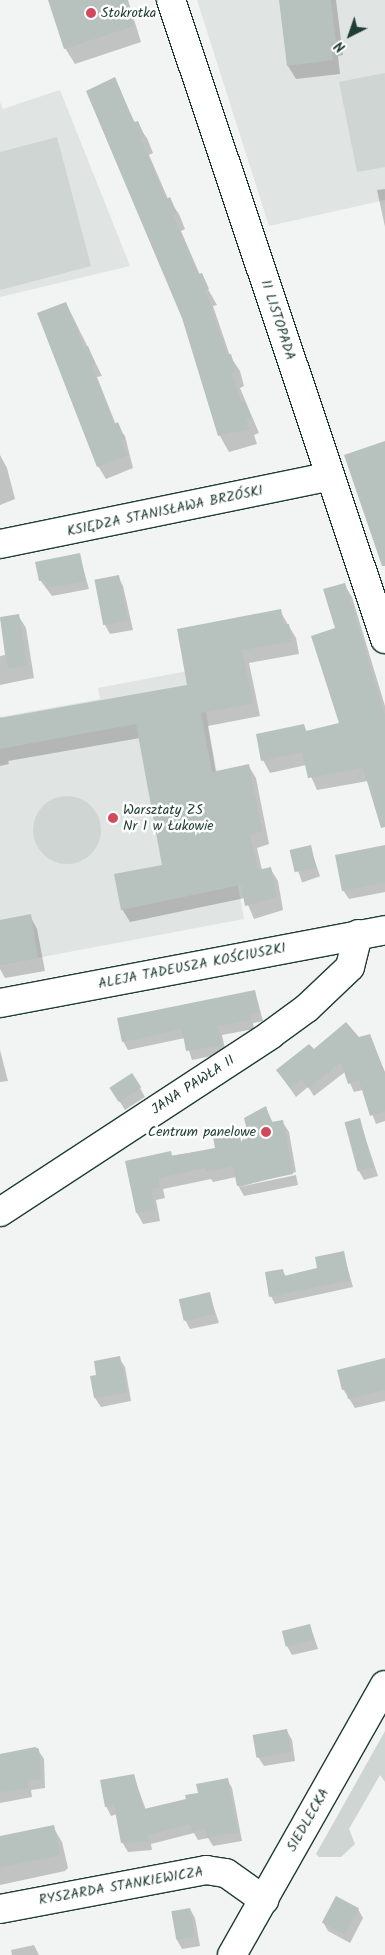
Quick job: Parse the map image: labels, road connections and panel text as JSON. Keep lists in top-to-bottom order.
{
  "streets": {
    "street": [
      "11 LISTOPADA",
      "KSIĘDZA STANISŁAWA BRZÓSKI",
      "ALEJA TADEUSZA KOŚCIUSZKI",
      "JANA PAWŁA II",
      "SIEDLECKA",
      "RYSZARDA STANKIEWICZA"
    ]
  },
  "crossings": [
    ["11 LISTOPADA", "KSIĘDZA STANISŁAWA BRZÓSKI"],
    ["ALEJA TADEUSZA KOŚCIUSZKI", "JANA PAWŁA II"],
    ["SIEDLECKA", "RYSZARDA STANKIEWICZA"]
  ],
  "places": ["Stokrotka", "Warsztaty ZS Nr 1 w Łukowie", "Centrum panelowe"],
  "north": "bottom left"
}
